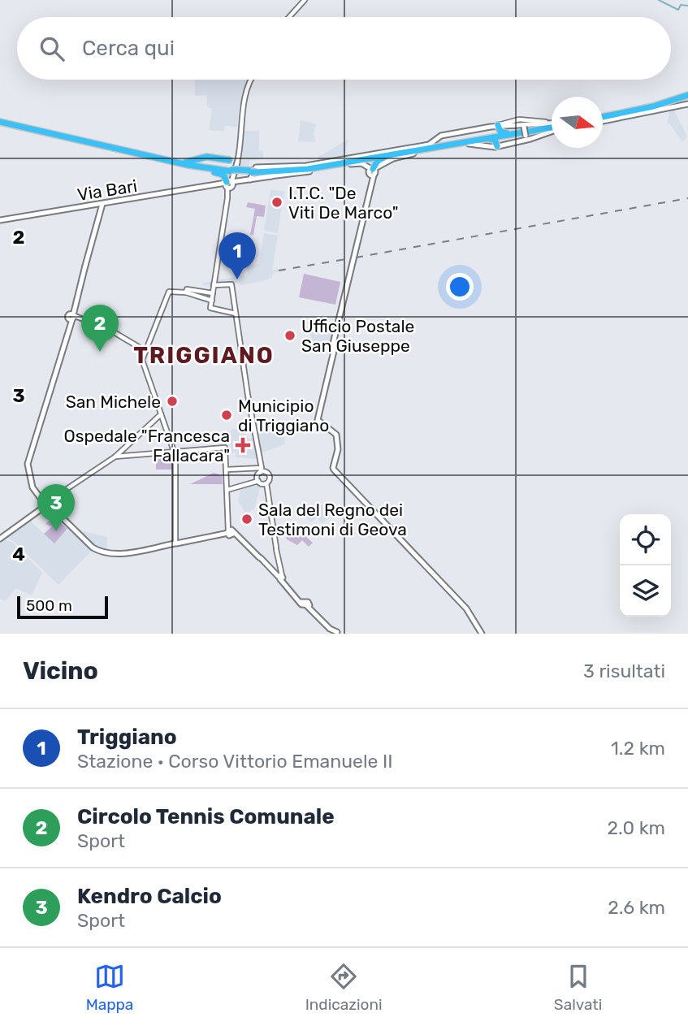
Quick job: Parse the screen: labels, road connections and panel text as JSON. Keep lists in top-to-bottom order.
{
  "streets": {
    "main road": ["Via Bari"]
  },
  "districts": ["TRIGGIANO"],
  "places": {
    "other": [
      "I.T.C. \"De Viti De Marco\"",
      "Ufficio Postale San Giuseppe",
      "San Michele",
      "Municipio di Triggiano",
      "Sala del Regno dei Testimoni di Geova"
    ],
    "health": ["Ospedale \"Francesca Fallacara\""]
  },
  "scale_bar": "500 m",
  "north": "right",
  "page": {
    "search": "Cerca qui",
    "pins": ["1", "2", "3"],
    "scale": "500 m",
    "heading": ["Vicino", "3 risultati"],
    "list": [
      {
        "mark": "1",
        "name": "Triggiano",
        "note": "Stazione · Corso Vittorio Emanuele II",
        "value": "1.2 km"
      },
      {
        "mark": "2",
        "name": "Circolo Tennis Comunale",
        "note": "Sport",
        "value": "2.0 km"
      },
      {
        "mark": "3",
        "name": "Kendro Calcio",
        "note": "Sport",
        "value": "2.6 km"
      }
    ],
    "nav": ["Mappa", "Indicazioni", "Salvati"]
  },
  "grid": {
    "rows": ["2", "3", "4"]
  }
}
